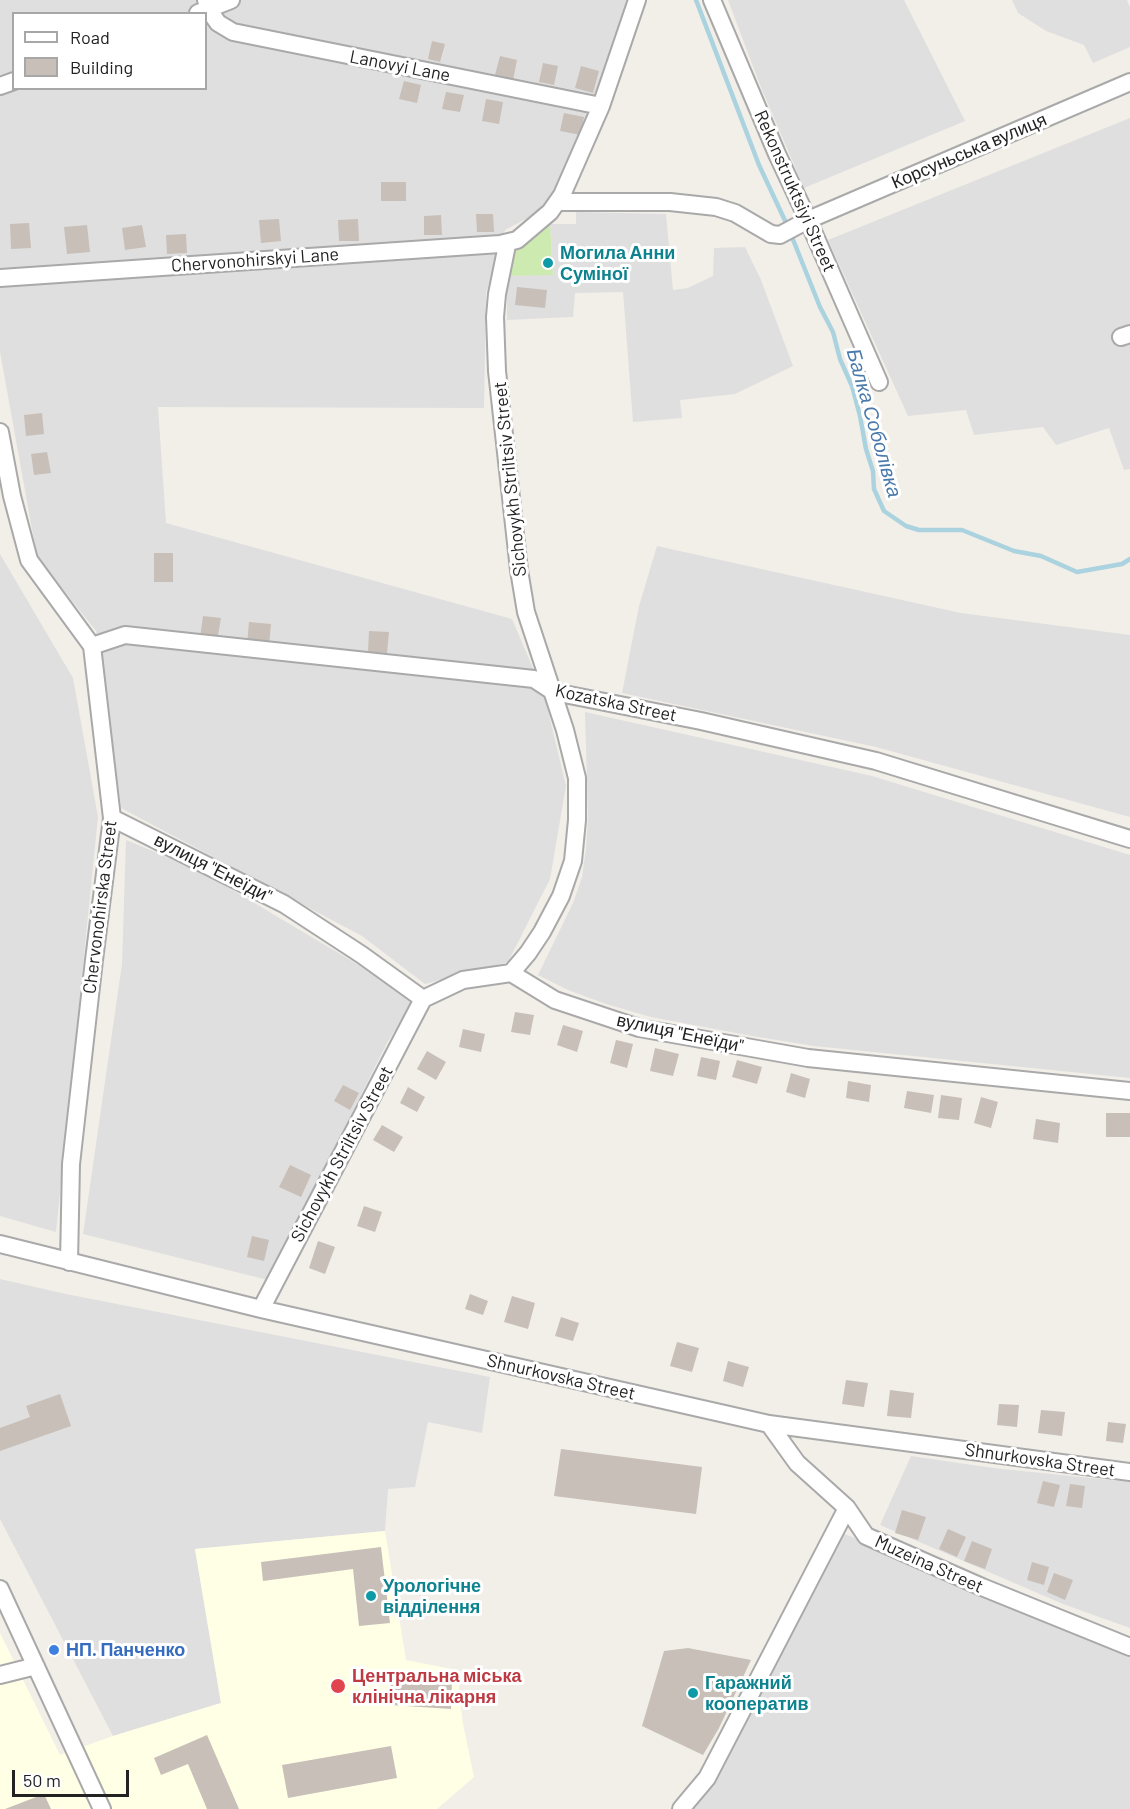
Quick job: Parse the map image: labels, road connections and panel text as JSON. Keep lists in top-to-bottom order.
{
  "streets": {
    "street": [
      "Lanovyi Lane",
      "Корсуньська вулиця",
      "Rekonstruktsiyi Street",
      "Chervonohirskyi Lane",
      "Sichovykh Striltsiv Street",
      "Kozatska Street",
      "вулиця \"Енеїди\"",
      "Chervonohirska Street",
      "Shnurkovska Street",
      "Muzeina Street"
    ]
  },
  "crossings": [
    ["Корсуньська вулиця", "Rekonstruktsiyi Street"],
    ["Chervonohirskyi Lane", "Sichovykh Striltsiv Street"],
    ["Sichovykh Striltsiv Street", "Kozatska Street"],
    ["Sichovykh Striltsiv Street", "вулиця \"Енеїди\""],
    ["Sichovykh Striltsiv Street", "Shnurkovska Street"],
    ["Kozatska Street", "Chervonohirska Street"],
    ["вулиця \"Енеїди\"", "Chervonohirska Street"],
    ["Chervonohirska Street", "Shnurkovska Street"],
    ["Shnurkovska Street", "Muzeina Street"]
  ],
  "water": ["Балка Соболівка"],
  "places": [
    "Могила Анни Суміної",
    "Урологічне відділення",
    "НП. Панченко",
    "Центральна міська клінічна лікарня",
    "Гаражний кооператив"
  ],
  "legend": ["Road", "Building"],
  "scale_bar": "50 m"
}
